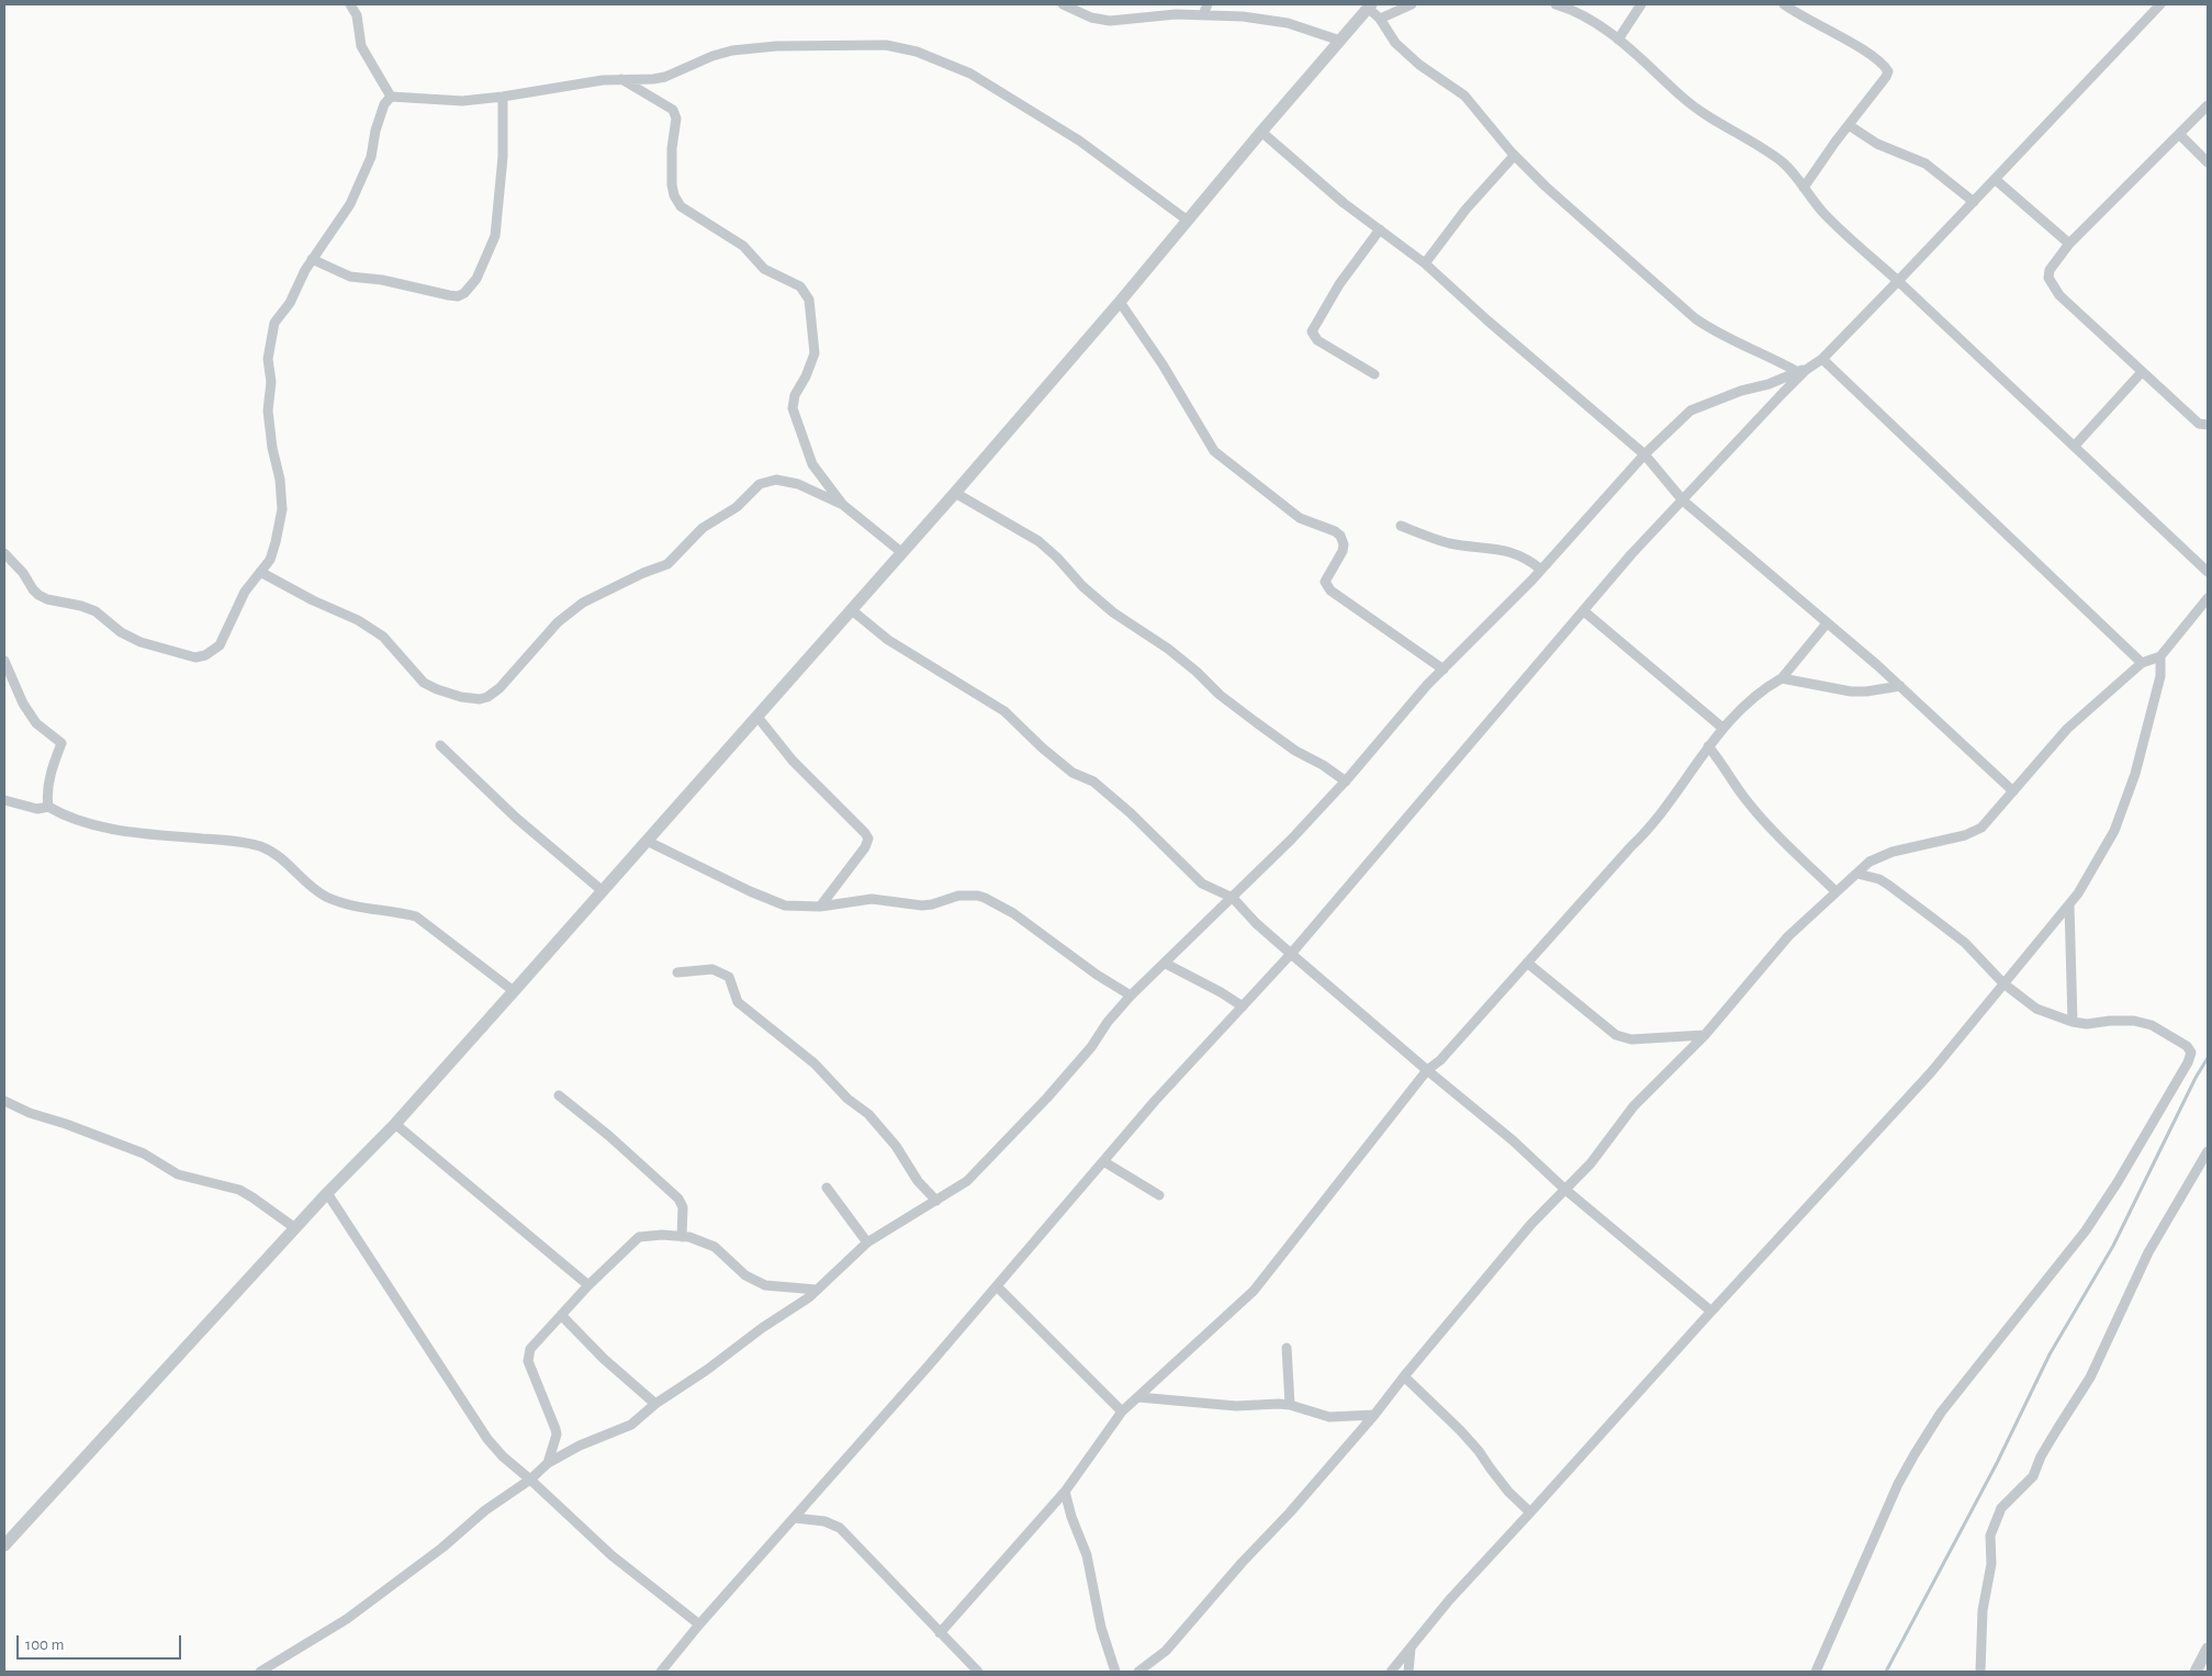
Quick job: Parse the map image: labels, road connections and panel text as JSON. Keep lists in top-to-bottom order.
{
  "scale_bar": "100 m"
}
